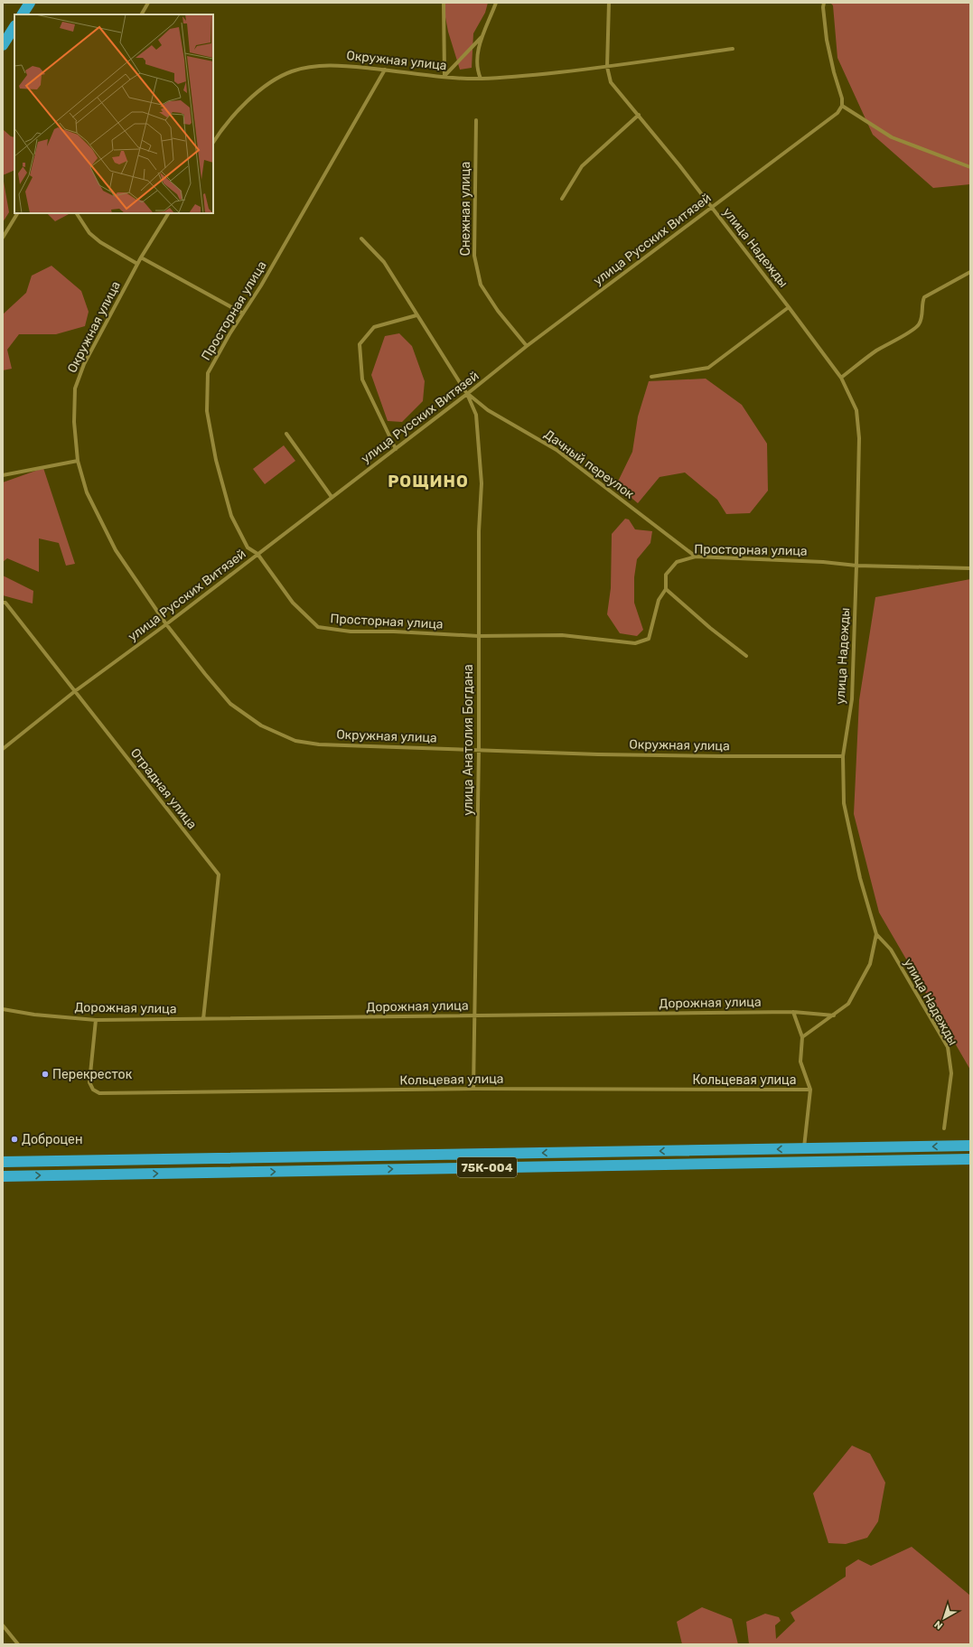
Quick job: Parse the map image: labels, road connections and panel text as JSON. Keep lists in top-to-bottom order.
{
  "streets": {
    "highway": ["75К-004"],
    "street": [
      "Окружная улица",
      "Снежная улица",
      "улица Русских Витязей",
      "улица Надежды",
      "Просторная улица",
      "Дачный переулок",
      "улица Анатолия Богдана",
      "Отрадная улица",
      "Дорожная улица",
      "Кольцевая улица"
    ]
  },
  "crossings": [
    ["Окружная улица", "улица Русских Витязей"],
    ["Окружная улица", "улица Надежды"],
    ["Окружная улица", "Просторная улица"],
    ["Окружная улица", "улица Анатолия Богдана"],
    ["Снежная улица", "улица Русских Витязей"],
    ["улица Русских Витязей", "улица Надежды"],
    ["улица Русских Витязей", "Просторная улица"],
    ["улица Русских Витязей", "Дачный переулок"],
    ["улица Русских Витязей", "улица Анатолия Богдана"],
    ["улица Русских Витязей", "Отрадная улица"],
    ["улица Надежды", "Просторная улица"],
    ["улица Надежды", "Дорожная улица"],
    ["Просторная улица", "Дачный переулок"],
    ["Просторная улица", "улица Анатолия Богдана"],
    ["Дачный переулок", "улица Анатолия Богдана"],
    ["улица Анатолия Богдана", "Дорожная улица"],
    ["улица Анатолия Богдана", "Кольцевая улица"],
    ["Отрадная улица", "Дорожная улица"],
    ["Дорожная улица", "Кольцевая улица"]
  ],
  "districts": ["РОЩИНО"],
  "places": ["Перекресток", "Доброцен"],
  "north": "bottom left"
}
